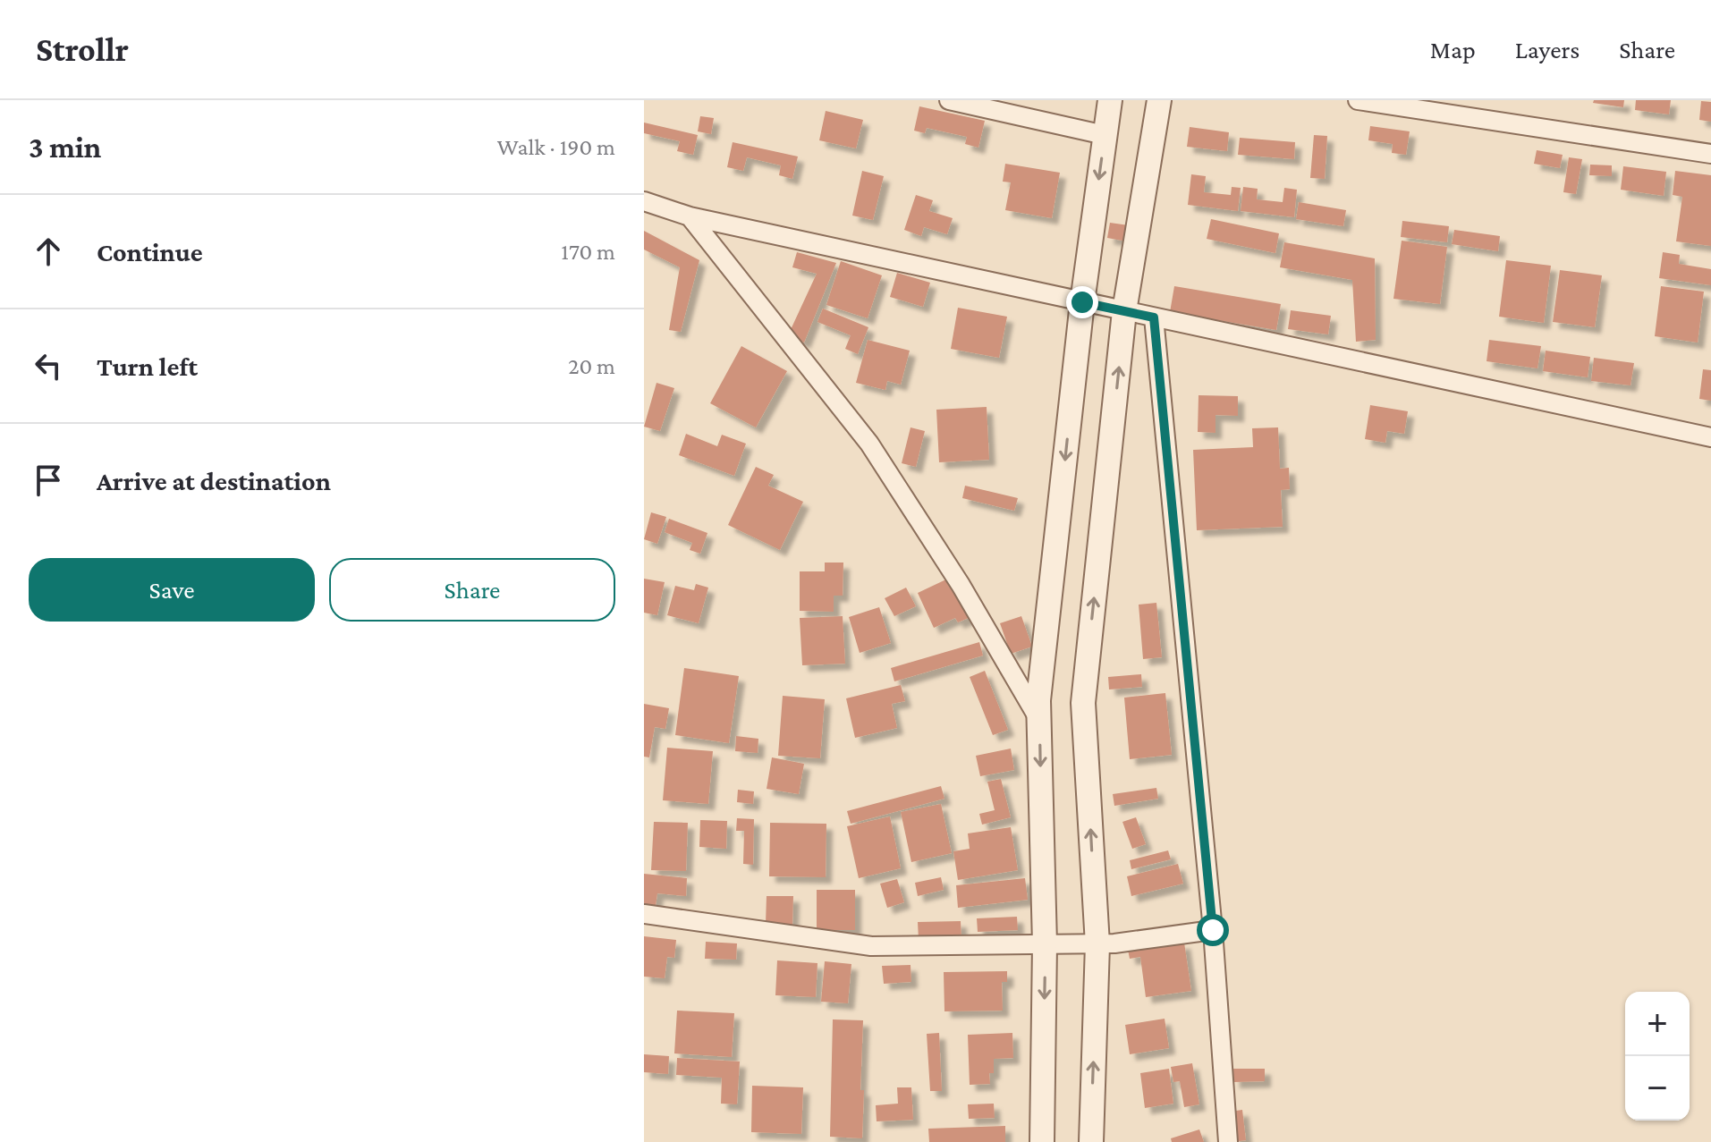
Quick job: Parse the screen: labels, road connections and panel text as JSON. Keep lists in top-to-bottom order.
{
  "page": {
    "header": "Strollr",
    "nav": ["Map", "Layers", "Share"],
    "heading": ["3 min", "Walk · 190 m"],
    "list": [
      ["Continue", "170 m"],
      ["Turn left", "20 m"],
      "Arrive at destination"
    ],
    "buttons": ["Save", "Share"],
    "map_buttons": ["+", "−"]
  }
}
